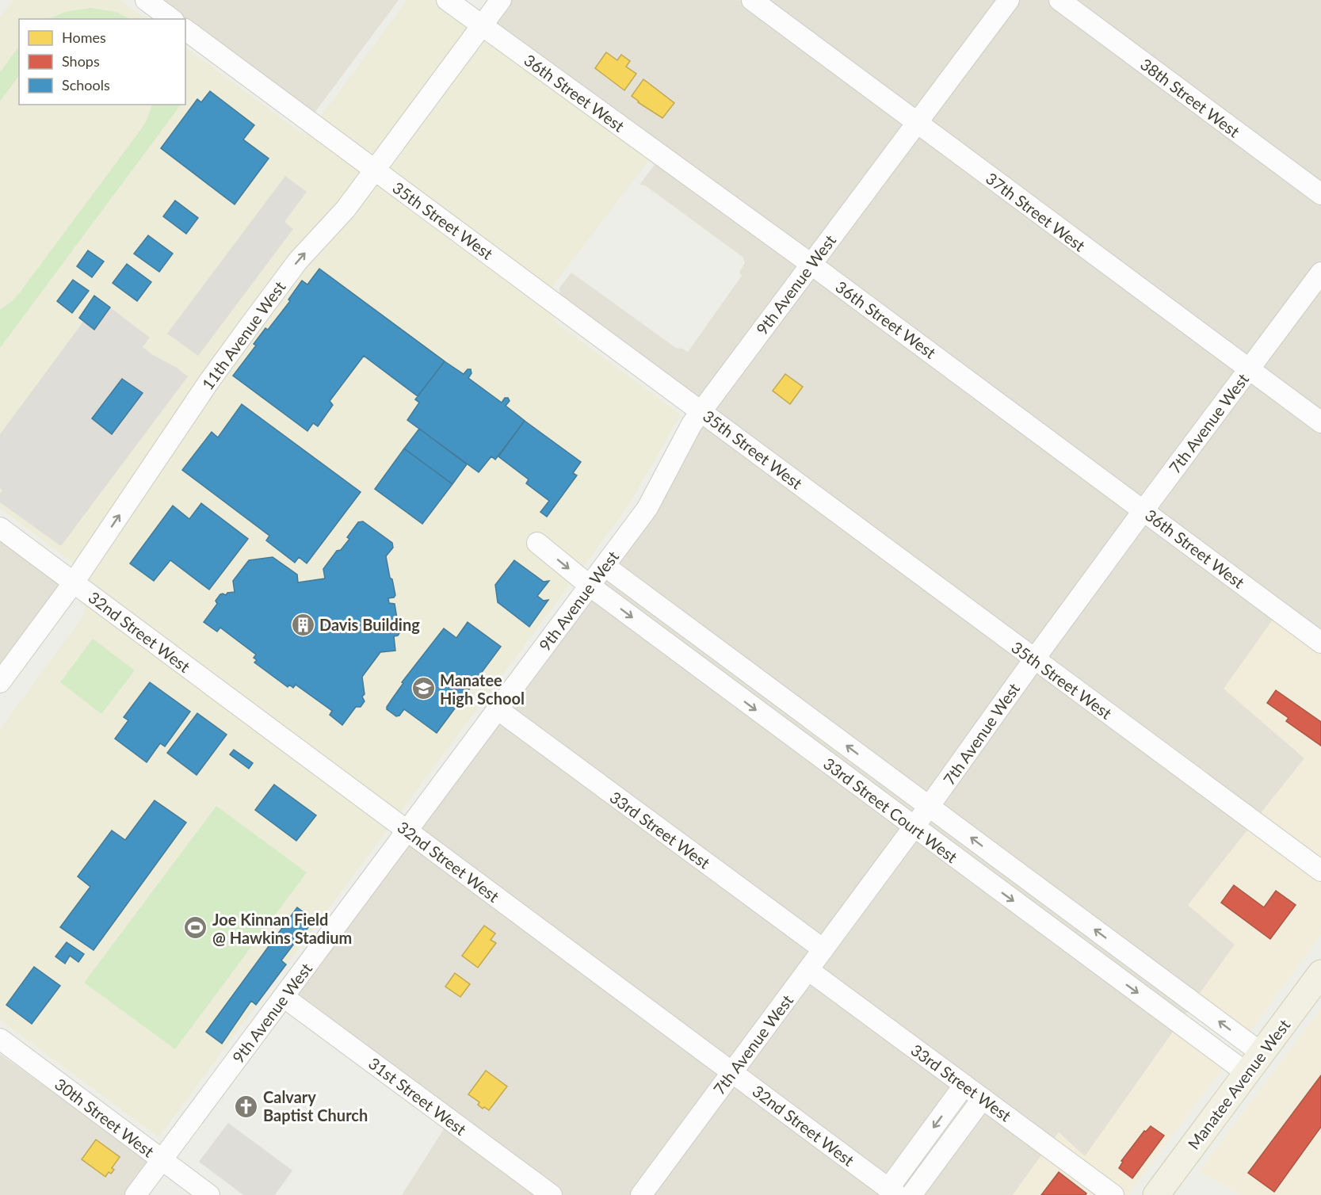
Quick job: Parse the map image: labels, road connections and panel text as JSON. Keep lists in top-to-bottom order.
{
  "streets": {
    "main road": ["Manatee Avenue West"],
    "street": [
      "36th Street West",
      "38th Street West",
      "37th Street West",
      "35th Street West",
      "9th Avenue West",
      "11th Avenue West",
      "7th Avenue West",
      "32nd Street West",
      "33rd Street Court West",
      "33rd Street West",
      "31st Street West",
      "30th Street West"
    ]
  },
  "crossings": [
    ["36th Street West", "9th Avenue West"],
    ["36th Street West", "11th Avenue West"],
    ["36th Street West", "7th Avenue West"],
    ["37th Street West", "9th Avenue West"],
    ["37th Street West", "7th Avenue West"],
    ["35th Street West", "9th Avenue West"],
    ["35th Street West", "11th Avenue West"],
    ["35th Street West", "7th Avenue West"],
    ["9th Avenue West", "32nd Street West"],
    ["9th Avenue West", "33rd Street Court West"],
    ["9th Avenue West", "33rd Street West"],
    ["9th Avenue West", "31st Street West"],
    ["9th Avenue West", "30th Street West"],
    ["11th Avenue West", "32nd Street West"],
    ["7th Avenue West", "32nd Street West"],
    ["7th Avenue West", "33rd Street Court West"],
    ["7th Avenue West", "33rd Street West"],
    ["33rd Street Court West", "Manatee Avenue West"]
  ],
  "one_way": ["11th Avenue West"],
  "places": {
    "building": ["Davis Building"],
    "school or university": ["Manatee High School"],
    "sports": ["Joe Kinnan Field @ Hawkins Stadium"],
    "church": ["Calvary Baptist Church"]
  },
  "legend": ["Homes", "Shops", "Schools"]
}
